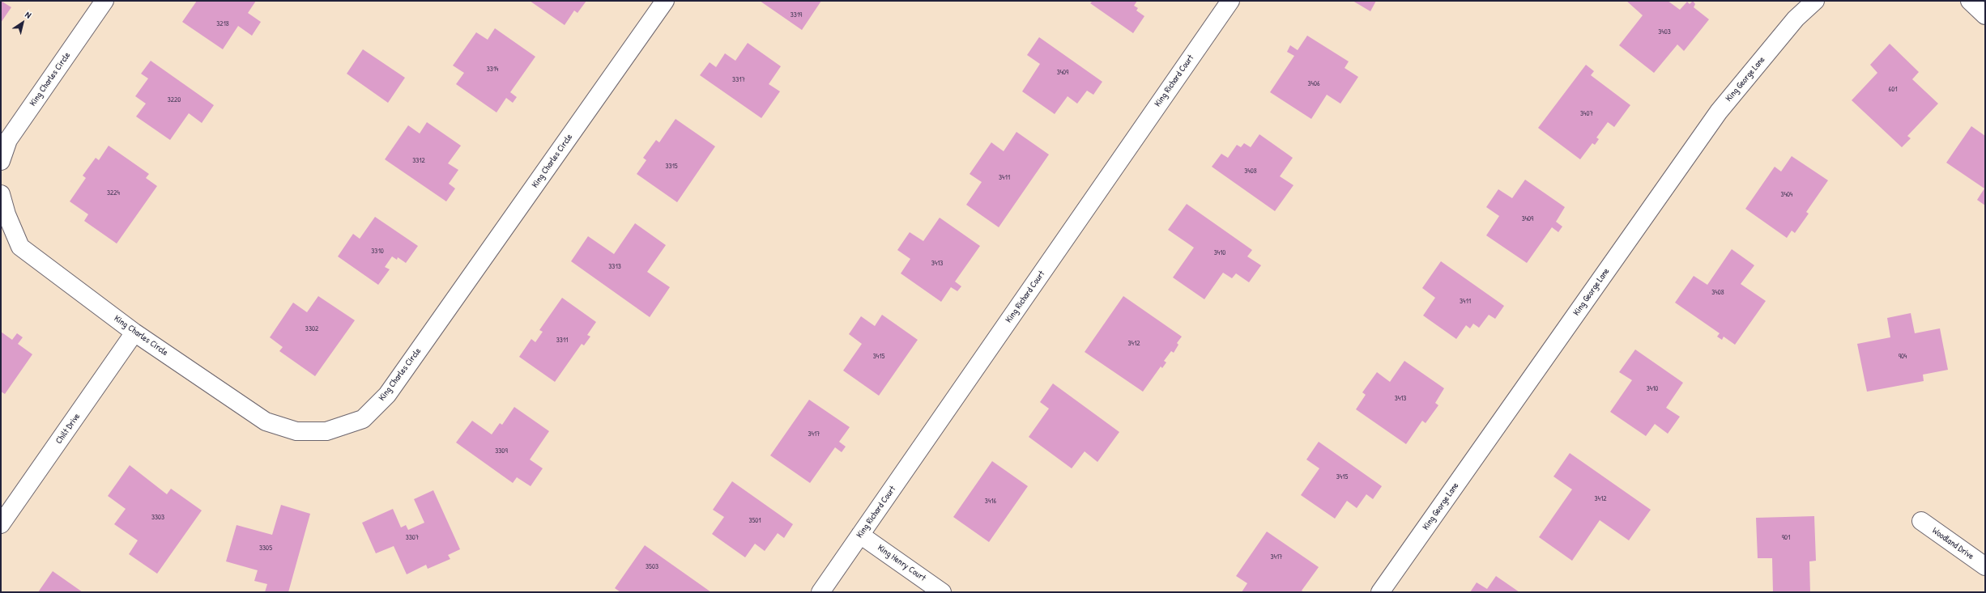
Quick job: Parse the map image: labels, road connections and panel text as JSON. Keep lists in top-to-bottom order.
{
  "streets": {
    "street": [
      "King Charles Circle",
      "King George Lane",
      "King Richard Court",
      "Chilt Drive",
      "Woodland Drive",
      "King Henry Court"
    ]
  },
  "crossings": [
    ["King Charles Circle", "Chilt Drive"],
    ["King Richard Court", "King Henry Court"]
  ],
  "house_numbers": [
    "3319",
    "3218",
    "3403",
    "3314",
    "3409",
    "3317",
    "3406",
    "601",
    "3220",
    "3407",
    "3312",
    "3315",
    "3408",
    "3411",
    "3224",
    "3404",
    "3409",
    "3310",
    "3410",
    "3413",
    "3313",
    "3408",
    "3411",
    "3302",
    "3311",
    "3412",
    "3415",
    "904",
    "3410",
    "3413",
    "3417",
    "3309",
    "3415",
    "3412",
    "3416",
    "3303",
    "3501",
    "3307",
    "901",
    "3305",
    "3417",
    "3503"
  ],
  "north": "top right"
}
